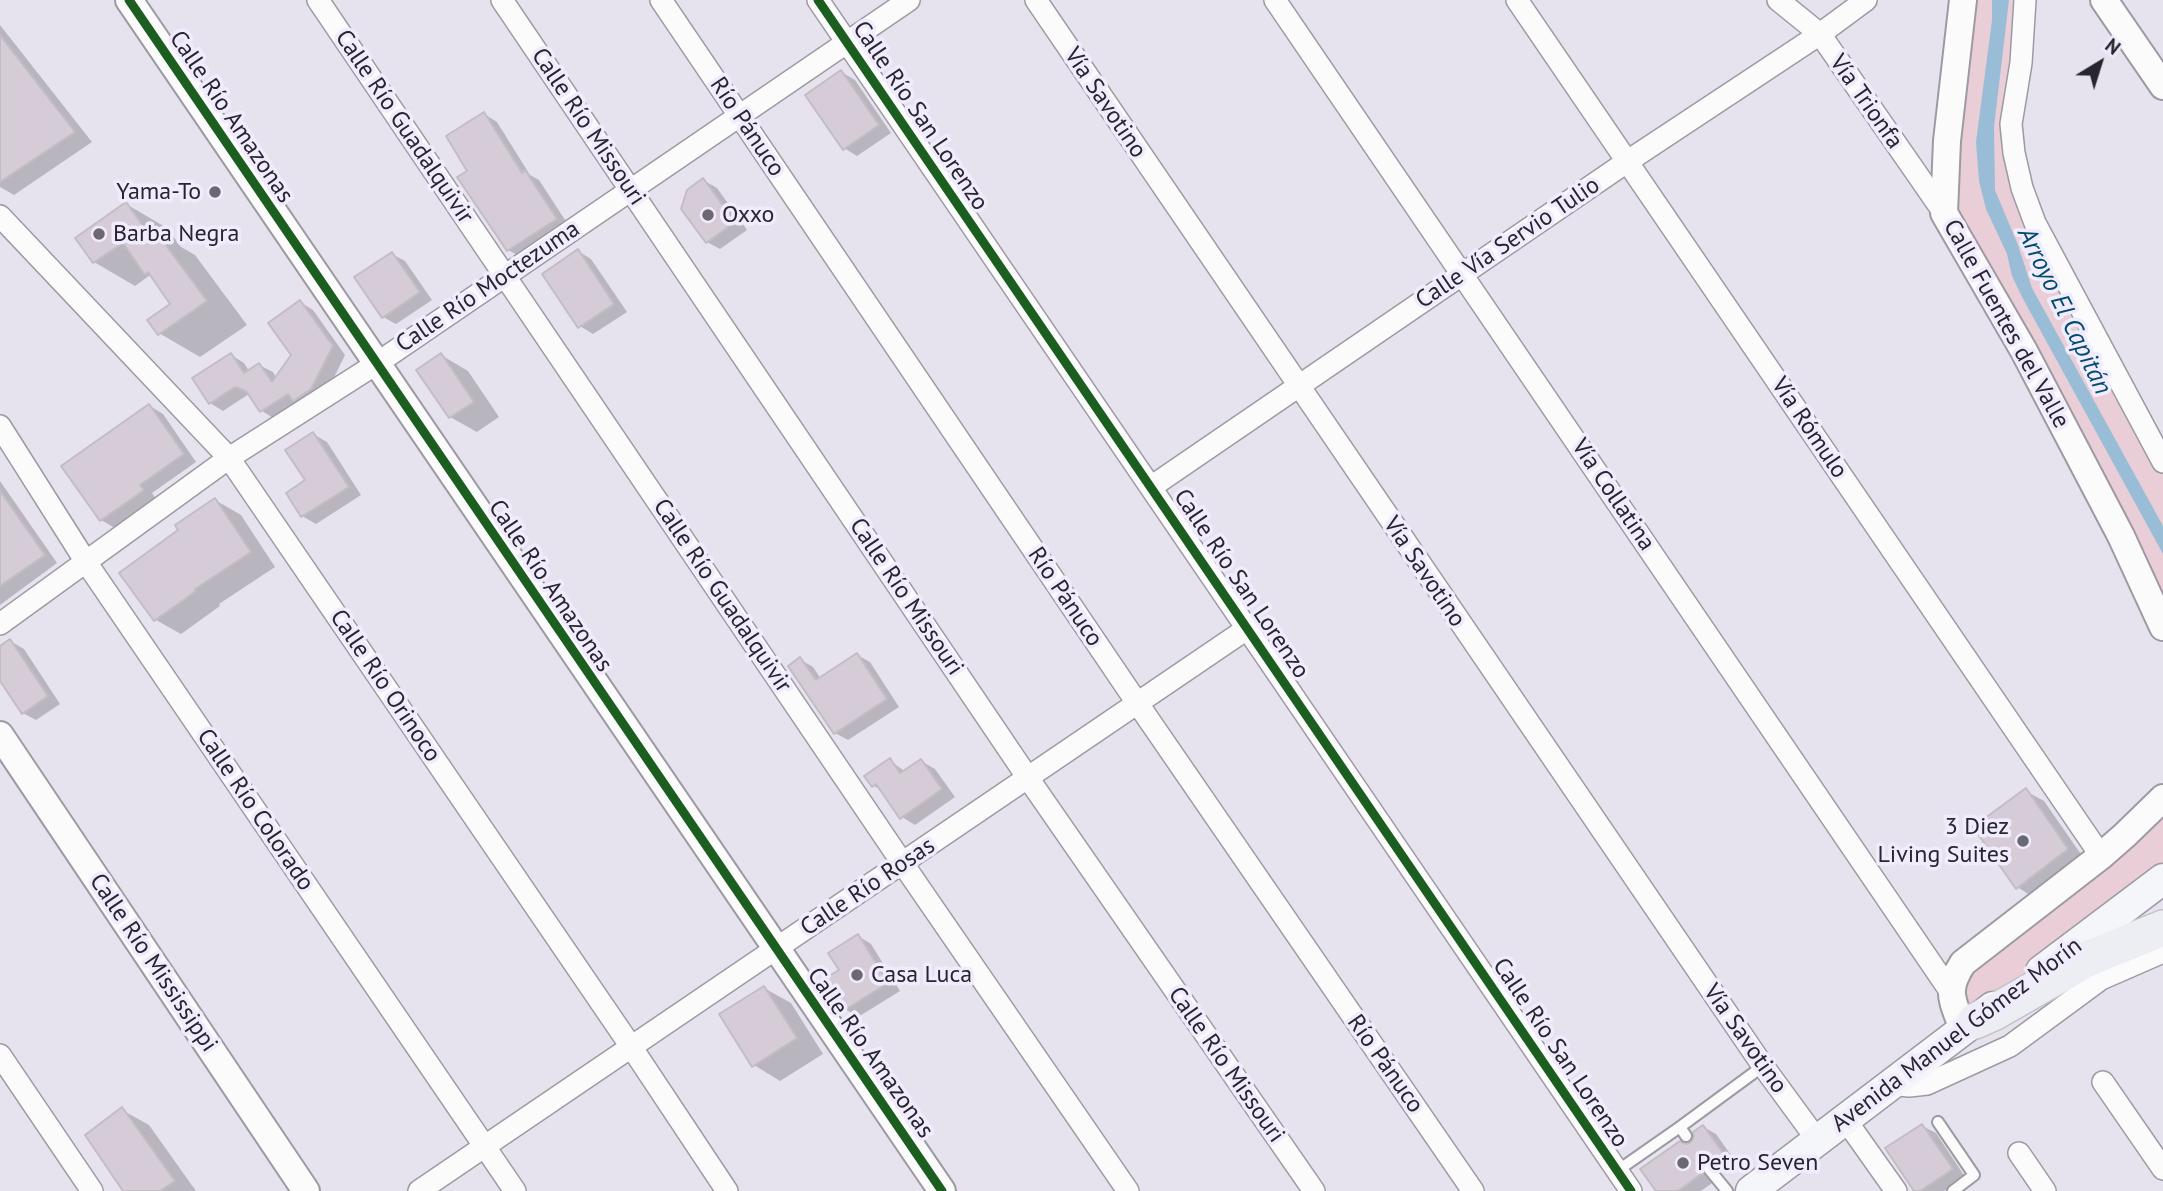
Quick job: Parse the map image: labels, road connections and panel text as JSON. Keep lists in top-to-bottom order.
{
  "streets": {
    "main road": ["Avenida Manuel Gómez Morín"],
    "street": [
      "Vía Trionfa",
      "Vía Savotino",
      "Calle Río San Lorenzo",
      "Calle Río Amazonas",
      "Calle Río Guadalquivir",
      "Calle Río Missouri",
      "Río Pánuco",
      "Calle Vía Servio Tulio",
      "Calle Río Moctezuma",
      "Calle Fuentes del Valle",
      "Vía Rómulo",
      "Vía Collatina",
      "Calle Río Orinoco",
      "Calle Río Colorado",
      "Calle Río Rosas",
      "Calle Río Mississippi"
    ]
  },
  "crossings": [
    ["Vía Trionfa", "Calle Vía Servio Tulio"],
    ["Vía Trionfa", "Calle Fuentes del Valle"],
    ["Vía Savotino", "Calle Vía Servio Tulio"],
    ["Vía Savotino", "Avenida Manuel Gómez Morín"],
    ["Calle Río San Lorenzo", "Calle Vía Servio Tulio"],
    ["Calle Río San Lorenzo", "Calle Río Moctezuma"],
    ["Calle Río San Lorenzo", "Calle Río Rosas"],
    ["Calle Río Amazonas", "Calle Río Moctezuma"],
    ["Calle Río Amazonas", "Calle Río Rosas"],
    ["Calle Río Guadalquivir", "Calle Río Moctezuma"],
    ["Calle Río Guadalquivir", "Calle Río Rosas"],
    ["Calle Río Missouri", "Calle Río Moctezuma"],
    ["Calle Río Missouri", "Calle Río Rosas"],
    ["Río Pánuco", "Calle Río Moctezuma"],
    ["Río Pánuco", "Calle Río Rosas"],
    ["Calle Vía Servio Tulio", "Vía Rómulo"],
    ["Calle Vía Servio Tulio", "Vía Collatina"],
    ["Calle Río Moctezuma", "Calle Río Orinoco"],
    ["Calle Río Moctezuma", "Calle Río Colorado"],
    ["Calle Río Orinoco", "Calle Río Rosas"],
    ["Calle Río Colorado", "Calle Río Rosas"]
  ],
  "water": ["Arroyo El Capitán"],
  "places": [
    "Yama-To",
    "Oxxo",
    "Barba Negra",
    "3 Diez Living Suites",
    "Casa Luca",
    "Petro Seven"
  ],
  "north": "top right"
}
